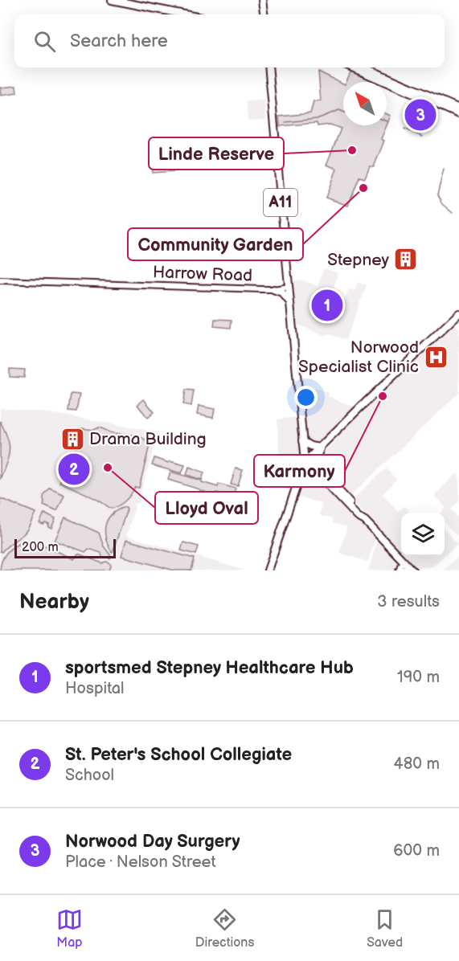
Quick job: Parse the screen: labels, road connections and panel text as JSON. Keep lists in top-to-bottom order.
{
  "streets": {
    "main road": ["A11"],
    "street": ["Harrow Road"]
  },
  "crossings": [
    ["A11", "Harrow Road"]
  ],
  "places": {
    "other": [
      "Linde Reserve",
      "Community Garden",
      "Karmony",
      "Lloyd Oval"
    ],
    "building": ["Stepney", "Drama Building"],
    "hospital": ["Norwood Specialist Clinic"]
  },
  "scale_bar": "200 m",
  "north": "top left",
  "page": {
    "search": "Search here",
    "pins": ["3", "1", "2"],
    "scale": "200 m",
    "heading": ["Nearby", "3 results"],
    "list": [
      {
        "mark": "1",
        "name": "sportsmed Stepney Healthcare Hub",
        "note": "Hospital",
        "value": "190 m"
      },
      {
        "mark": "2",
        "name": "St. Peter's School Collegiate",
        "note": "School",
        "value": "480 m"
      },
      {
        "mark": "3",
        "name": "Norwood Day Surgery",
        "note": "Place · Nelson Street",
        "value": "600 m"
      }
    ],
    "nav": ["Map", "Directions", "Saved"]
  }
}
